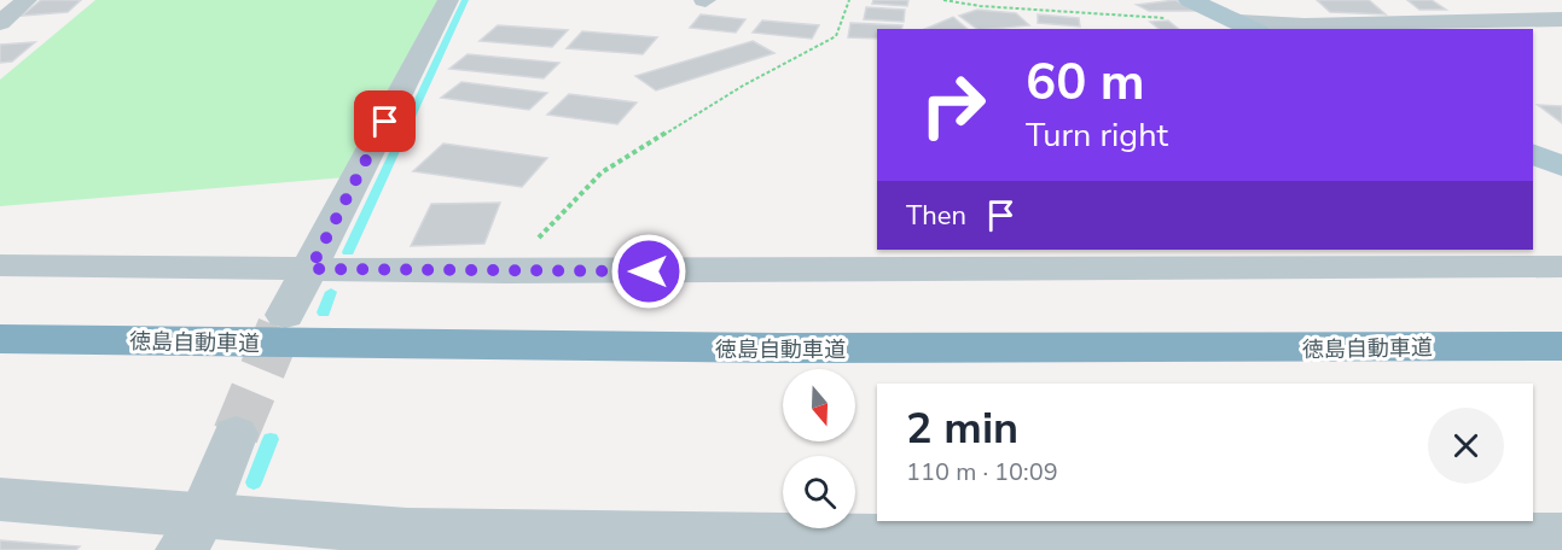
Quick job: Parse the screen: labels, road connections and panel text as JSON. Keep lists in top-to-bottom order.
{
  "streets": {
    "highway": ["徳島自動車道"]
  },
  "north": "bottom",
  "page": {
    "turn": ["60 m", "Turn right"],
    "then": "Then",
    "heading": ["2 min", "110 m · 10:09"]
  }
}
